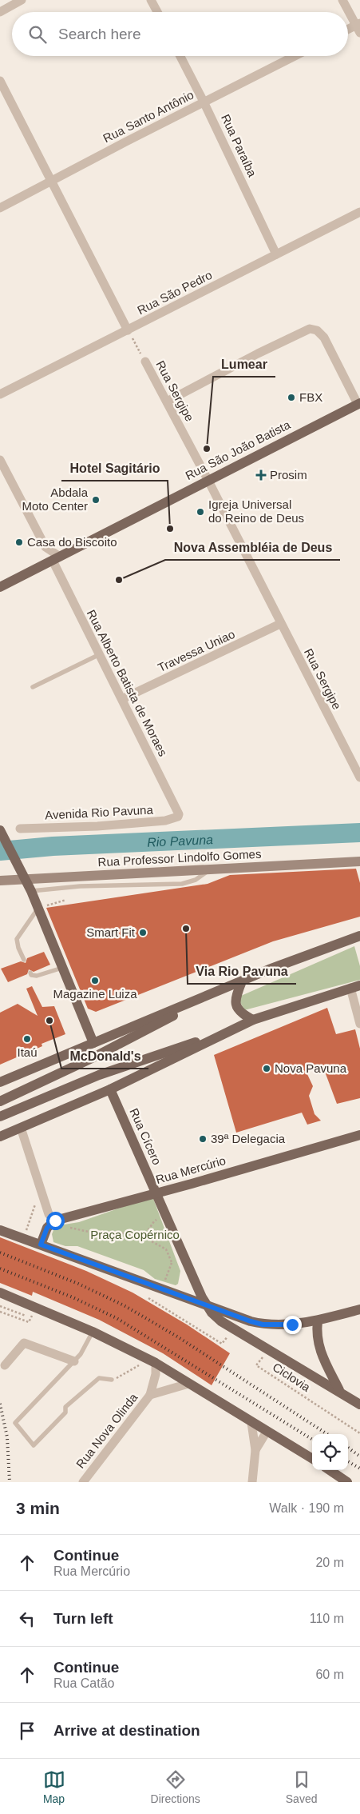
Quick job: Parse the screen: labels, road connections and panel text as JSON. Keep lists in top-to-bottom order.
{
  "streets": {
    "main road": ["Rua São João Batista", "Rua Cícero", "Rua Mercúrio"],
    "street": [
      "Rua Santo Antônio",
      "Rua Paraíba",
      "Rua São Pedro",
      "Rua Sergipe",
      "Travessa Uniao",
      "Rua Alberto Batista de Moraes",
      "Avenida Rio Pavuna",
      "Rua Professor Lindolfo Gomes",
      "Rua Nova Olinda"
    ],
    "path": ["Ciclovia"]
  },
  "crossings": [
    ["Rua Santo Antônio", "Rua Paraíba"],
    ["Rua Paraíba", "Rua São Pedro"],
    ["Rua São Pedro", "Rua Sergipe"],
    ["Rua Sergipe", "Rua São João Batista"],
    ["Rua Sergipe", "Travessa Uniao"],
    ["Rua São João Batista", "Rua Alberto Batista de Moraes"],
    ["Travessa Uniao", "Rua Alberto Batista de Moraes"],
    ["Rua Alberto Batista de Moraes", "Avenida Rio Pavuna"],
    ["Rua Cícero", "Rua Mercúrio"]
  ],
  "water": ["Rio Pavuna"],
  "parks": ["Praça Copérnico"],
  "places": {
    "other": [
      "FBX",
      "Lumear",
      "Abdala Moto Center",
      "Igreja Universal do Reino de Deus",
      "Hotel Sagitário",
      "Casa do Biscoito",
      "Nova Assembléia de Deus",
      "Via Rio Pavuna",
      "Smart Fit",
      "Magazine Luiza",
      "McDonald's",
      "Itaú",
      "Nova Pavuna",
      "39ª Delegacia"
    ],
    "health": ["Prosim"]
  },
  "page": {
    "search": "Search here",
    "heading": ["3 min", "Walk · 190 m"],
    "list": [
      ["Continue", "Rua Mercúrio", "20 m"],
      ["Turn left", "110 m"],
      ["Continue", "Rua Catão", "60 m"],
      "Arrive at destination"
    ],
    "nav": ["Map", "Directions", "Saved"]
  }
}
